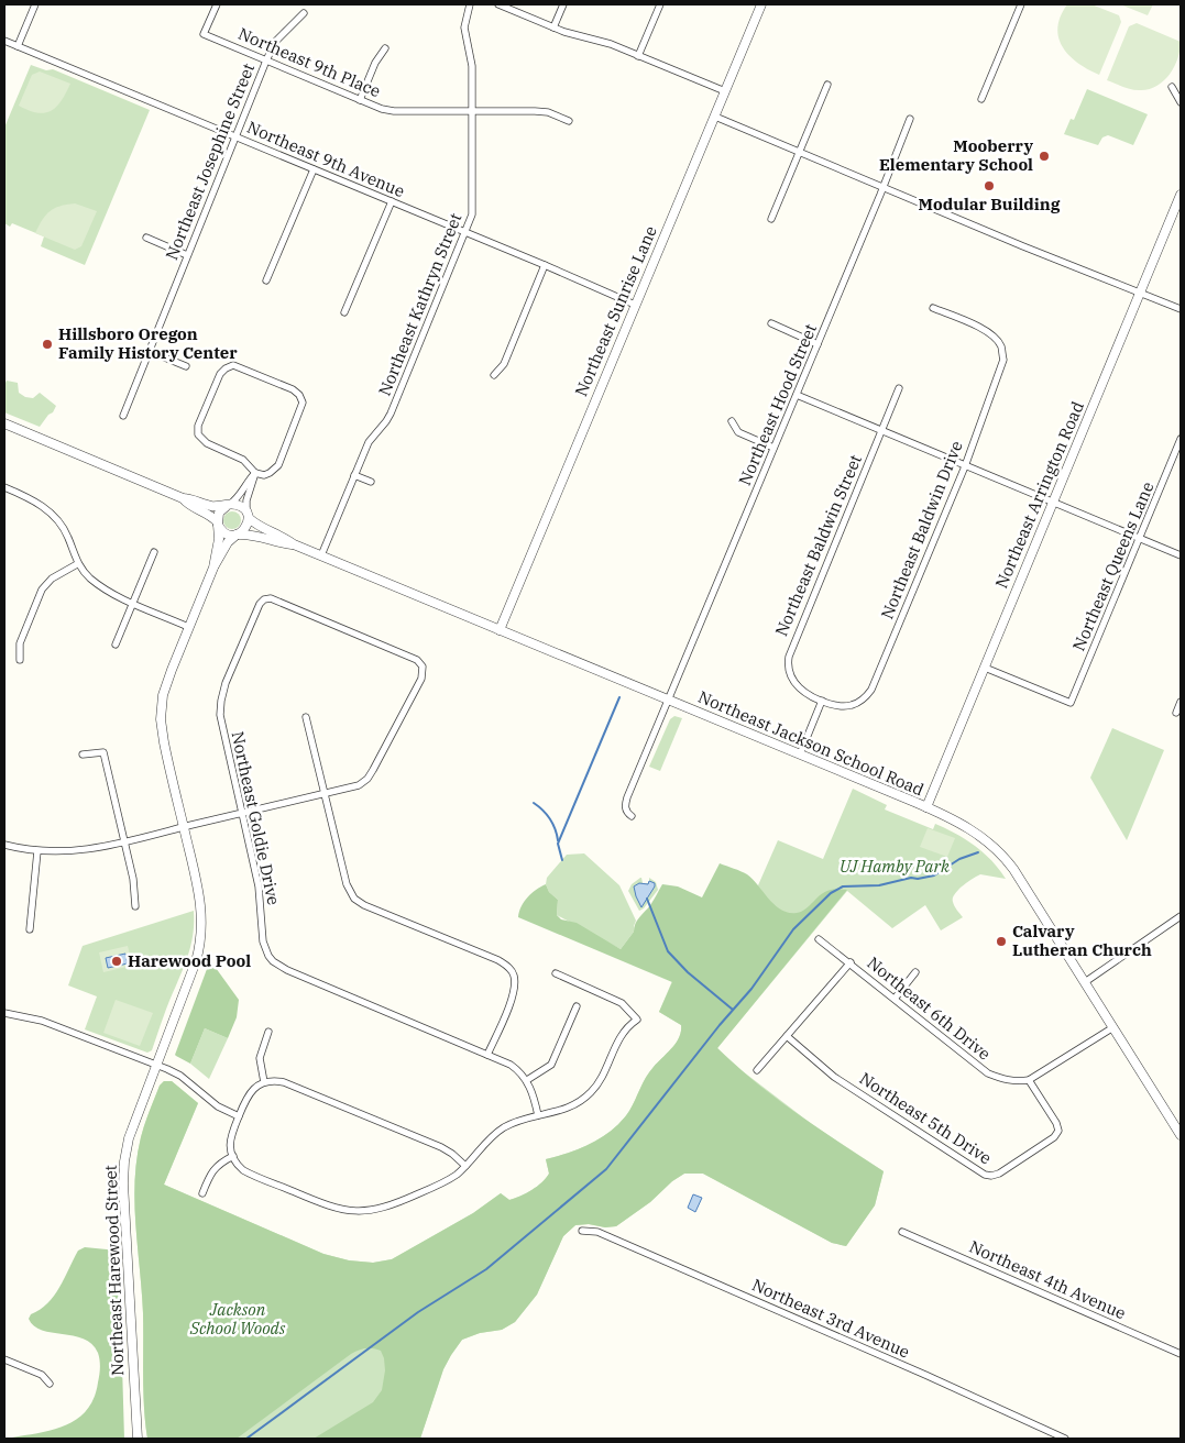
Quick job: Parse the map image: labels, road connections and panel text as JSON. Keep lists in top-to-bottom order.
{
  "streets": {
    "street": [
      "Northeast 9th Place",
      "Northeast 9th Avenue",
      "Northeast Josephine Street",
      "Northeast Kathryn Street",
      "Northeast Sunrise Lane",
      "Northeast Hood Street",
      "Northeast Arrington Road",
      "Northeast Baldwin Drive",
      "Northeast Baldwin Street",
      "Northeast Queens Lane",
      "Northeast Jackson School Road",
      "Northeast Goldie Drive",
      "Northeast 6th Drive",
      "Northeast 5th Drive",
      "Northeast Harewood Street",
      "Northeast 4th Avenue",
      "Northeast 3rd Avenue"
    ]
  },
  "crossings": [
    ["Northeast 9th Place", "Northeast Josephine Street"],
    ["Northeast 9th Place", "Northeast Kathryn Street"],
    ["Northeast 9th Avenue", "Northeast Josephine Street"],
    ["Northeast 9th Avenue", "Northeast Kathryn Street"],
    ["Northeast 9th Avenue", "Northeast Sunrise Lane"],
    ["Northeast Kathryn Street", "Northeast Jackson School Road"],
    ["Northeast Sunrise Lane", "Northeast Jackson School Road"],
    ["Northeast Hood Street", "Northeast Jackson School Road"],
    ["Northeast Arrington Road", "Northeast Queens Lane"],
    ["Northeast Arrington Road", "Northeast Jackson School Road"],
    ["Northeast Baldwin Drive", "Northeast Baldwin Street"],
    ["Northeast Jackson School Road", "Northeast Harewood Street"],
    ["Northeast 6th Drive", "Northeast 5th Drive"]
  ],
  "parks": ["UJ Hamby Park", "Jackson School Woods"],
  "places": [
    "Mooberry Elementary School",
    "Modular Building",
    "Hillsboro Oregon Family History Center",
    "Calvary Lutheran Church",
    "Harewood Pool"
  ]
}
